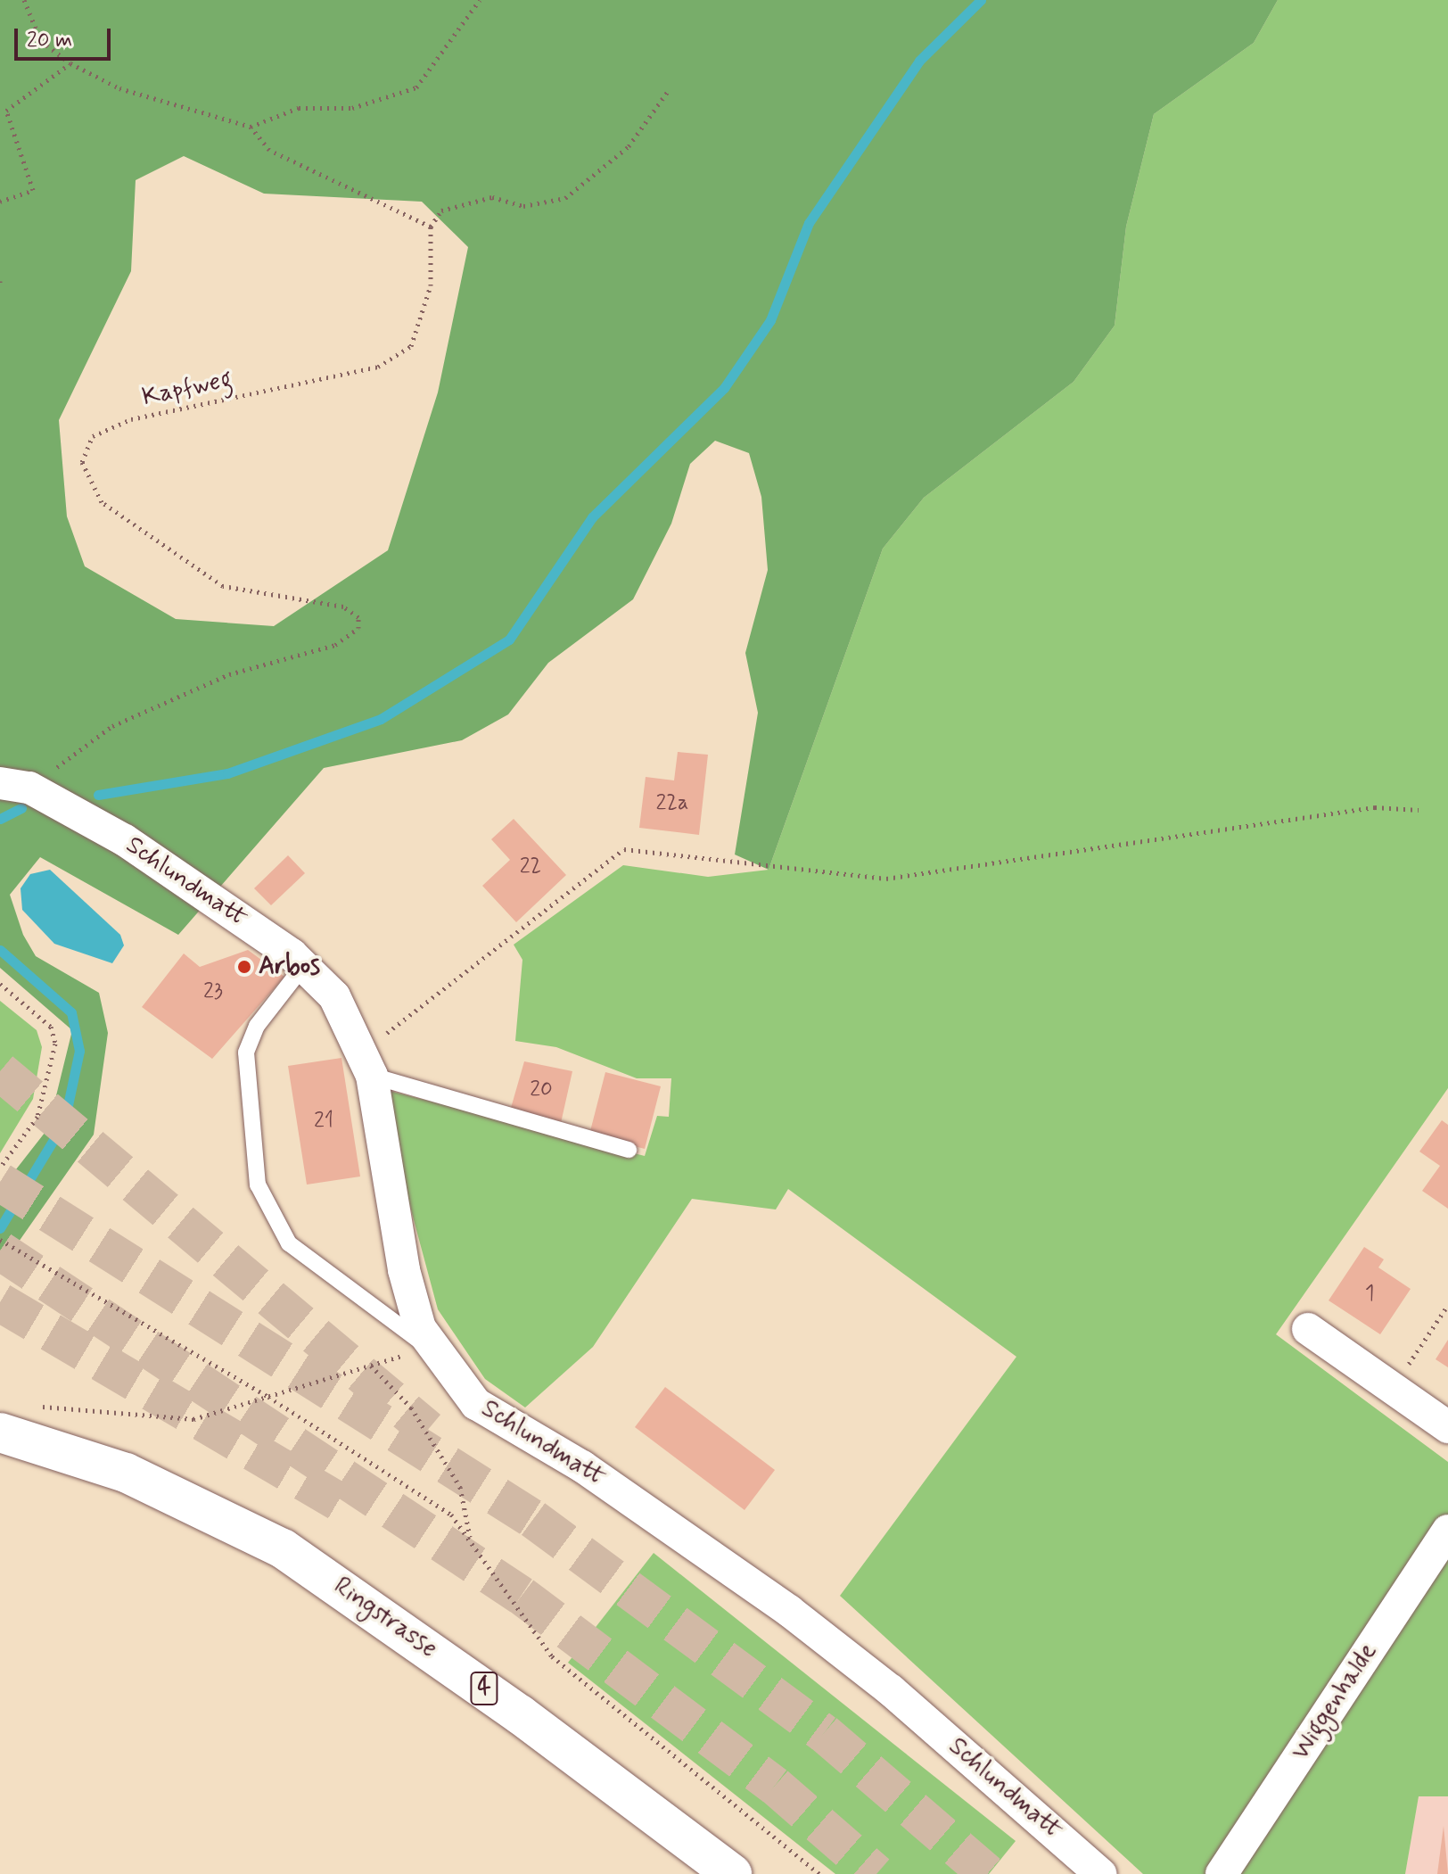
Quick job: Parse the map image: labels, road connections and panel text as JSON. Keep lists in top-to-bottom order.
{
  "streets": {
    "main road": ["Ringstrasse", "4"],
    "street": ["Schlundmatt", "Wiggenhalde"],
    "path": ["Kapfweg"]
  },
  "crossings": [
    ["Kapfweg", "Schlundmatt"]
  ],
  "places": ["Arbos"],
  "house_numbers": [
    "22a",
    "22",
    "23",
    "20",
    "21",
    "1"
  ],
  "scale_bar": "20 m"
}
